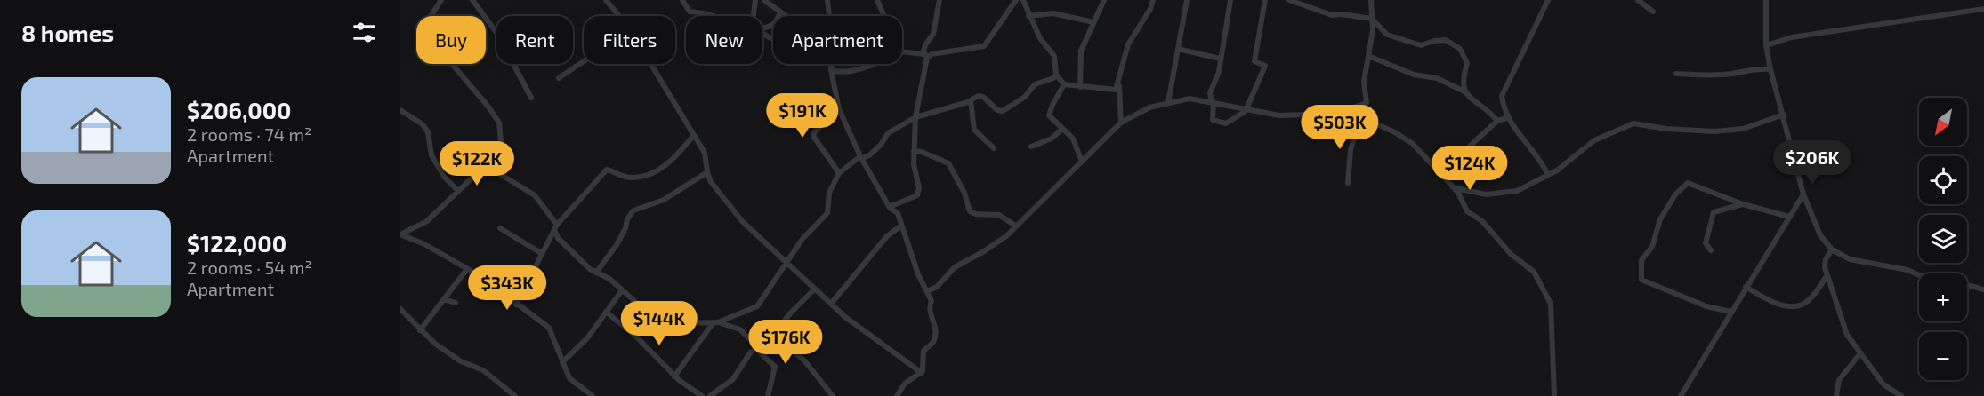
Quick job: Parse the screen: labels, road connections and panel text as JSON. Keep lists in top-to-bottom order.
{
  "north": "bottom left",
  "page": {
    "heading": "8 homes",
    "chip": [
      "Buy",
      "Rent",
      "Filters",
      "New",
      "Apartment"
    ],
    "list": [
      {
        "name": "$206,000",
        "note": "2 rooms · 74 m² · Apartment"
      },
      {
        "name": "$122,000",
        "note": "2 rooms · 54 m² · Apartment"
      }
    ],
    "price": [
      "$191K",
      "$503K",
      "$206K",
      "$122K",
      "$124K",
      "$343K",
      "$144K",
      "$176K"
    ],
    "map_buttons": ["+", "−"]
  }
}
